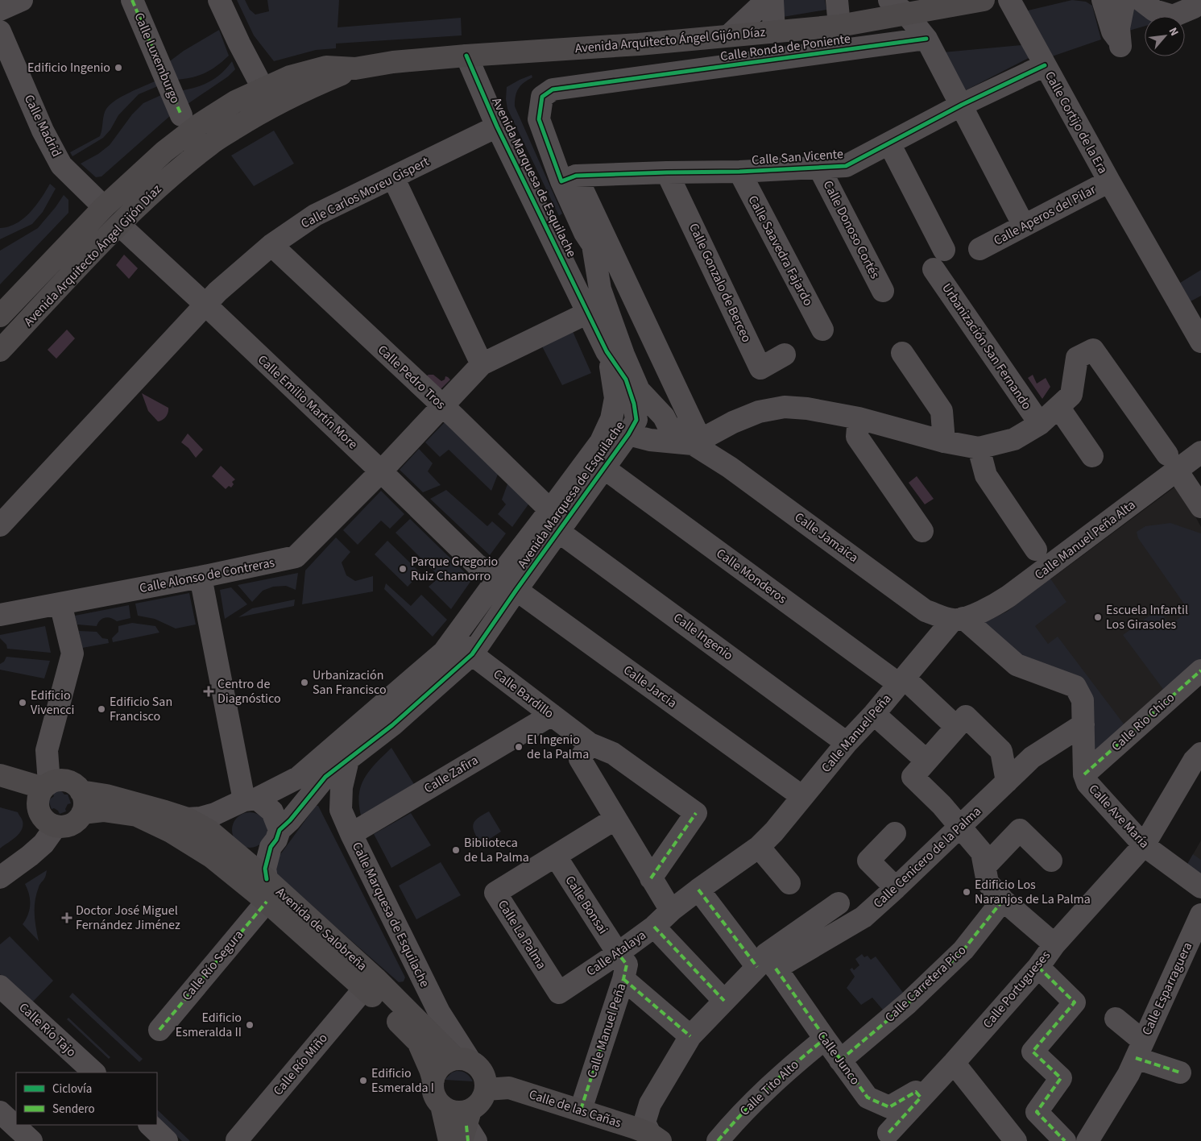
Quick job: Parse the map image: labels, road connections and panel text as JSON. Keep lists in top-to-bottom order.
{
  "streets": {
    "main road": ["Avenida Arquitecto Ángel Gijón Díaz", "Avenida de Salobreña", "Calle de las Cañas"],
    "street": [
      "Calle Ronda de Poniente",
      "Calle Luxemburgo",
      "Calle Cortijo de la Era",
      "Calle Madrid",
      "Calle San Vicente",
      "Avenida Marquesa de Esquilache",
      "Calle Carlos Moreu Gispert",
      "Calle Aperos del Pilar",
      "Calle Donoso Cortés",
      "Calle Saavedra Fajardo",
      "Calle Gonzalo de Berceo",
      "Urbanización San Fernando",
      "Calle Pedro Tros",
      "Calle Emilio Martín More",
      "Calle Jamaica",
      "Calle Manuel Peña Alta",
      "Calle Alonso de Contreras",
      "Calle Monderos",
      "Calle Ingenio",
      "Calle Jarcia",
      "Calle Bardillo",
      "Calle Rio Chico",
      "Calle Manuel Peña",
      "Calle Zafira",
      "Calle Ave María",
      "Calle Cenicero de la Palma",
      "Calle Bonsai",
      "Calle Marquesa de Esquilache",
      "Calle La Palma",
      "Calle Atalaya",
      "Calle Río Segura",
      "Calle Carretera Pico",
      "Calle Esparraguera",
      "Calle Portugueses",
      "Calle Río Tajo",
      "Calle Junco",
      "Calle Río Miño",
      "Calle Tito Alto"
    ]
  },
  "crossings": [
    ["Avenida Arquitecto Ángel Gijón Díaz", "Calle Madrid"],
    ["Avenida Arquitecto Ángel Gijón Díaz", "Avenida Marquesa de Esquilache"],
    ["Avenida Arquitecto Ángel Gijón Díaz", "Calle Emilio Martín More"],
    ["Calle Ronda de Poniente", "Avenida Marquesa de Esquilache"],
    ["Calle Cortijo de la Era", "Calle San Vicente"],
    ["Calle Cortijo de la Era", "Calle Aperos del Pilar"],
    ["Calle San Vicente", "Avenida Marquesa de Esquilache"],
    ["Calle San Vicente", "Calle Donoso Cortés"],
    ["Calle San Vicente", "Calle Saavedra Fajardo"],
    ["Calle San Vicente", "Calle Gonzalo de Berceo"],
    ["Avenida Marquesa de Esquilache", "Calle Carlos Moreu Gispert"],
    ["Avenida Marquesa de Esquilache", "Urbanización San Fernando"],
    ["Avenida Marquesa de Esquilache", "Calle Pedro Tros"],
    ["Avenida Marquesa de Esquilache", "Calle Emilio Martín More"],
    ["Avenida Marquesa de Esquilache", "Calle Jamaica"],
    ["Avenida Marquesa de Esquilache", "Calle Monderos"],
    ["Avenida Marquesa de Esquilache", "Calle Ingenio"],
    ["Avenida Marquesa de Esquilache", "Calle Jarcia"],
    ["Avenida Marquesa de Esquilache", "Calle Bardillo"],
    ["Avenida Marquesa de Esquilache", "Calle Marquesa de Esquilache"],
    ["Avenida Marquesa de Esquilache", "Avenida de Salobreña"],
    ["Calle Carlos Moreu Gispert", "Calle Pedro Tros"],
    ["Calle Carlos Moreu Gispert", "Calle Emilio Martín More"],
    ["Urbanización San Fernando", "Calle Jamaica"],
    ["Urbanización San Fernando", "Calle Manuel Peña Alta"],
    ["Calle Pedro Tros", "Calle Alonso de Contreras"],
    ["Calle Emilio Martín More", "Calle Alonso de Contreras"],
    ["Calle Emilio Martín More", "Calle Jarcia"],
    ["Calle Jamaica", "Calle Manuel Peña Alta"],
    ["Calle Jamaica", "Calle Manuel Peña"],
    ["Calle Jamaica", "Calle Ave María"],
    ["Calle Manuel Peña Alta", "Calle Manuel Peña"],
    ["Calle Manuel Peña Alta", "Calle Ave María"],
    ["Calle Monderos", "Calle Manuel Peña"],
    ["Calle Ingenio", "Calle Manuel Peña"],
    ["Calle Jarcia", "Calle Manuel Peña"],
    ["Calle Bardillo", "Calle Zafira"],
    ["Calle Rio Chico", "Calle Ave María"],
    ["Calle Manuel Peña", "Calle Ave María"],
    ["Calle Manuel Peña", "Calle Bonsai"],
    ["Calle Manuel Peña", "Calle Atalaya"],
    ["Calle Manuel Peña", "Calle Junco"],
    ["Calle Manuel Peña", "Calle de las Cañas"],
    ["Calle Zafira", "Calle Marquesa de Esquilache"],
    ["Calle Ave María", "Calle Cenicero de la Palma"],
    ["Calle Ave María", "Calle Portugueses"],
    ["Calle Cenicero de la Palma", "Calle Junco"],
    ["Calle Cenicero de la Palma", "Calle de las Cañas"],
    ["Calle Bonsai", "Calle La Palma"],
    ["Calle Bonsai", "Calle Atalaya"],
    ["Calle Marquesa de Esquilache", "Avenida de Salobreña"],
    ["Avenida de Salobreña", "Calle Río Segura"],
    ["Avenida de Salobreña", "Calle Río Miño"],
    ["Avenida de Salobreña", "Calle de las Cañas"],
    ["Calle La Palma", "Calle Atalaya"],
    ["Calle Carretera Pico", "Calle Junco"],
    ["Calle Portugueses", "Calle Junco"],
    ["Calle Junco", "Calle Tito Alto"]
  ],
  "places": {
    "other": [
      "Edificio Ingenio",
      "Parque Gregorio Ruiz Chamorro",
      "Escuela Infantil Los Girasoles",
      "Urbanización San Francisco",
      "Edificio Vivencci",
      "Edificio San Francisco",
      "El Ingenio de la Palma",
      "Biblioteca de La Palma",
      "Edificio Los Naranjos de La Palma",
      "Edificio Esmeralda II",
      "Edificio Esmeralda I"
    ],
    "health": ["Centro de Diagnóstico", "Doctor José Miguel Fernández Jiménez"]
  },
  "legend": ["Ciclovía", "Sendero"],
  "north": "top right"
}
